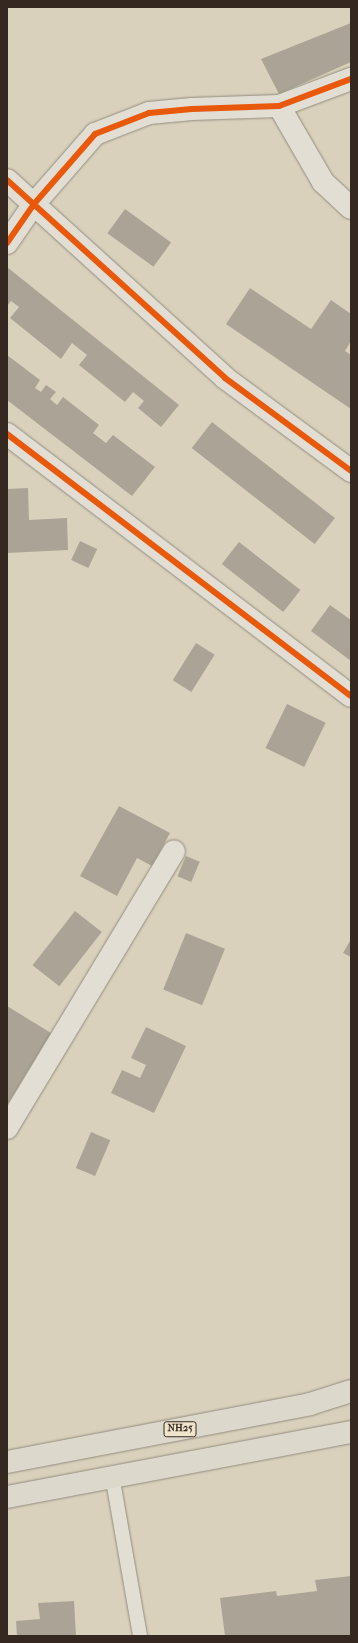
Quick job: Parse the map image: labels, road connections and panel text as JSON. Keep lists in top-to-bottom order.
{
  "streets": {
    "main road": ["NH25"]
  }
}
